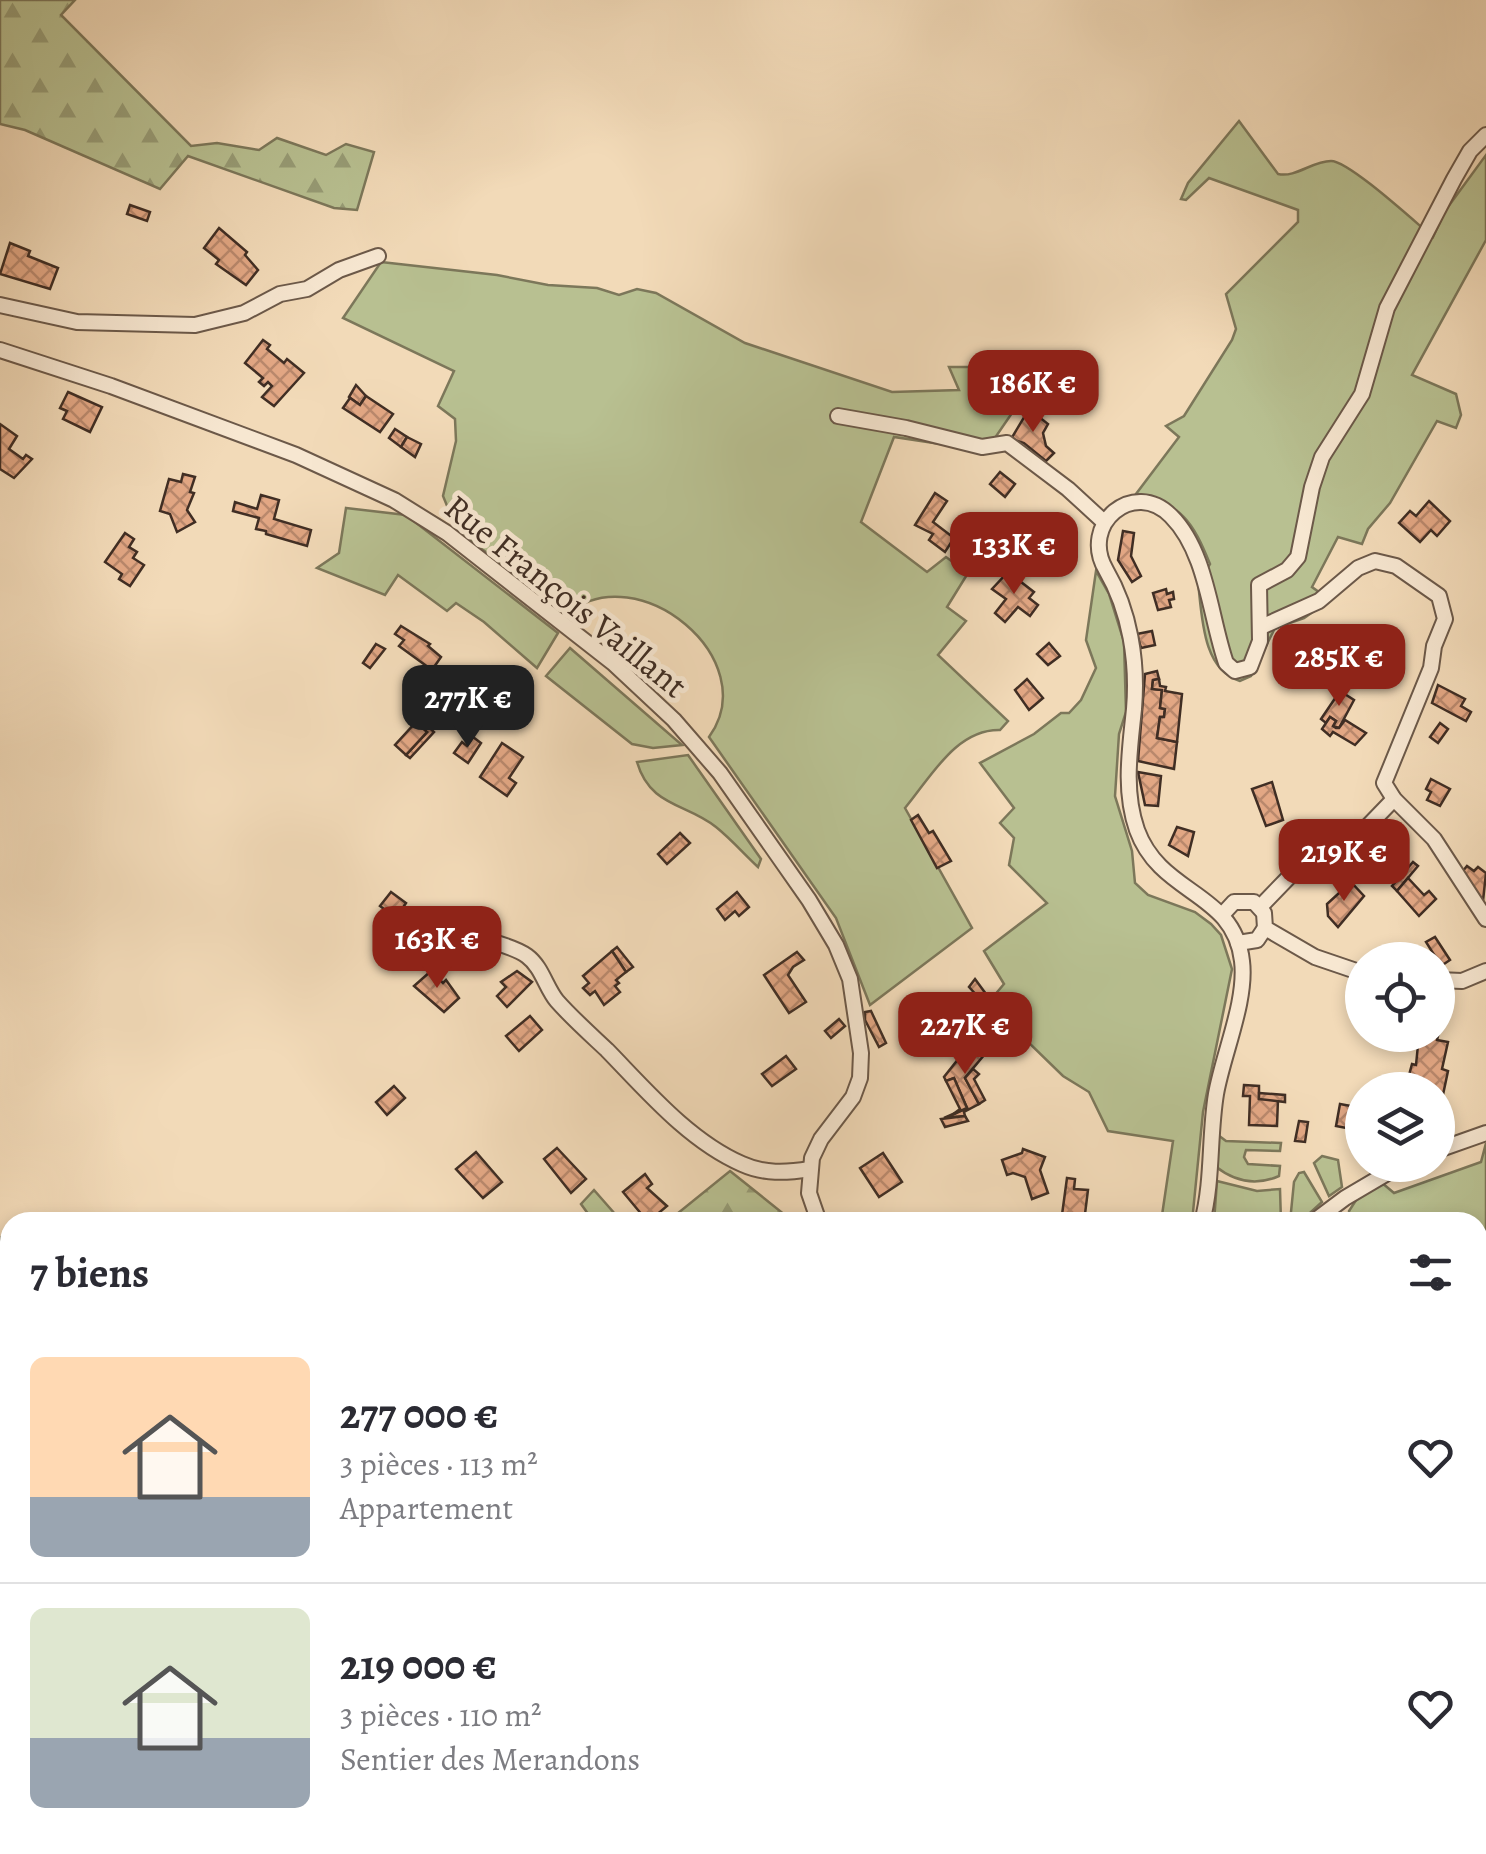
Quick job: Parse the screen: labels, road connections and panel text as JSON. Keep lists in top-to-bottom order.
{
  "streets": {
    "street": ["Rue François Vaillant"]
  },
  "page": {
    "price": [
      "186K €",
      "133K €",
      "285K €",
      "277K €",
      "219K €",
      "163K €",
      "227K €"
    ],
    "heading": "7 biens",
    "list": [
      {
        "name": "277 000 €",
        "note": "3 pièces · 113 m² · Appartement"
      },
      {
        "name": "219 000 €",
        "note": "3 pièces · 110 m² · Sentier des Merandons"
      }
    ]
  }
}
